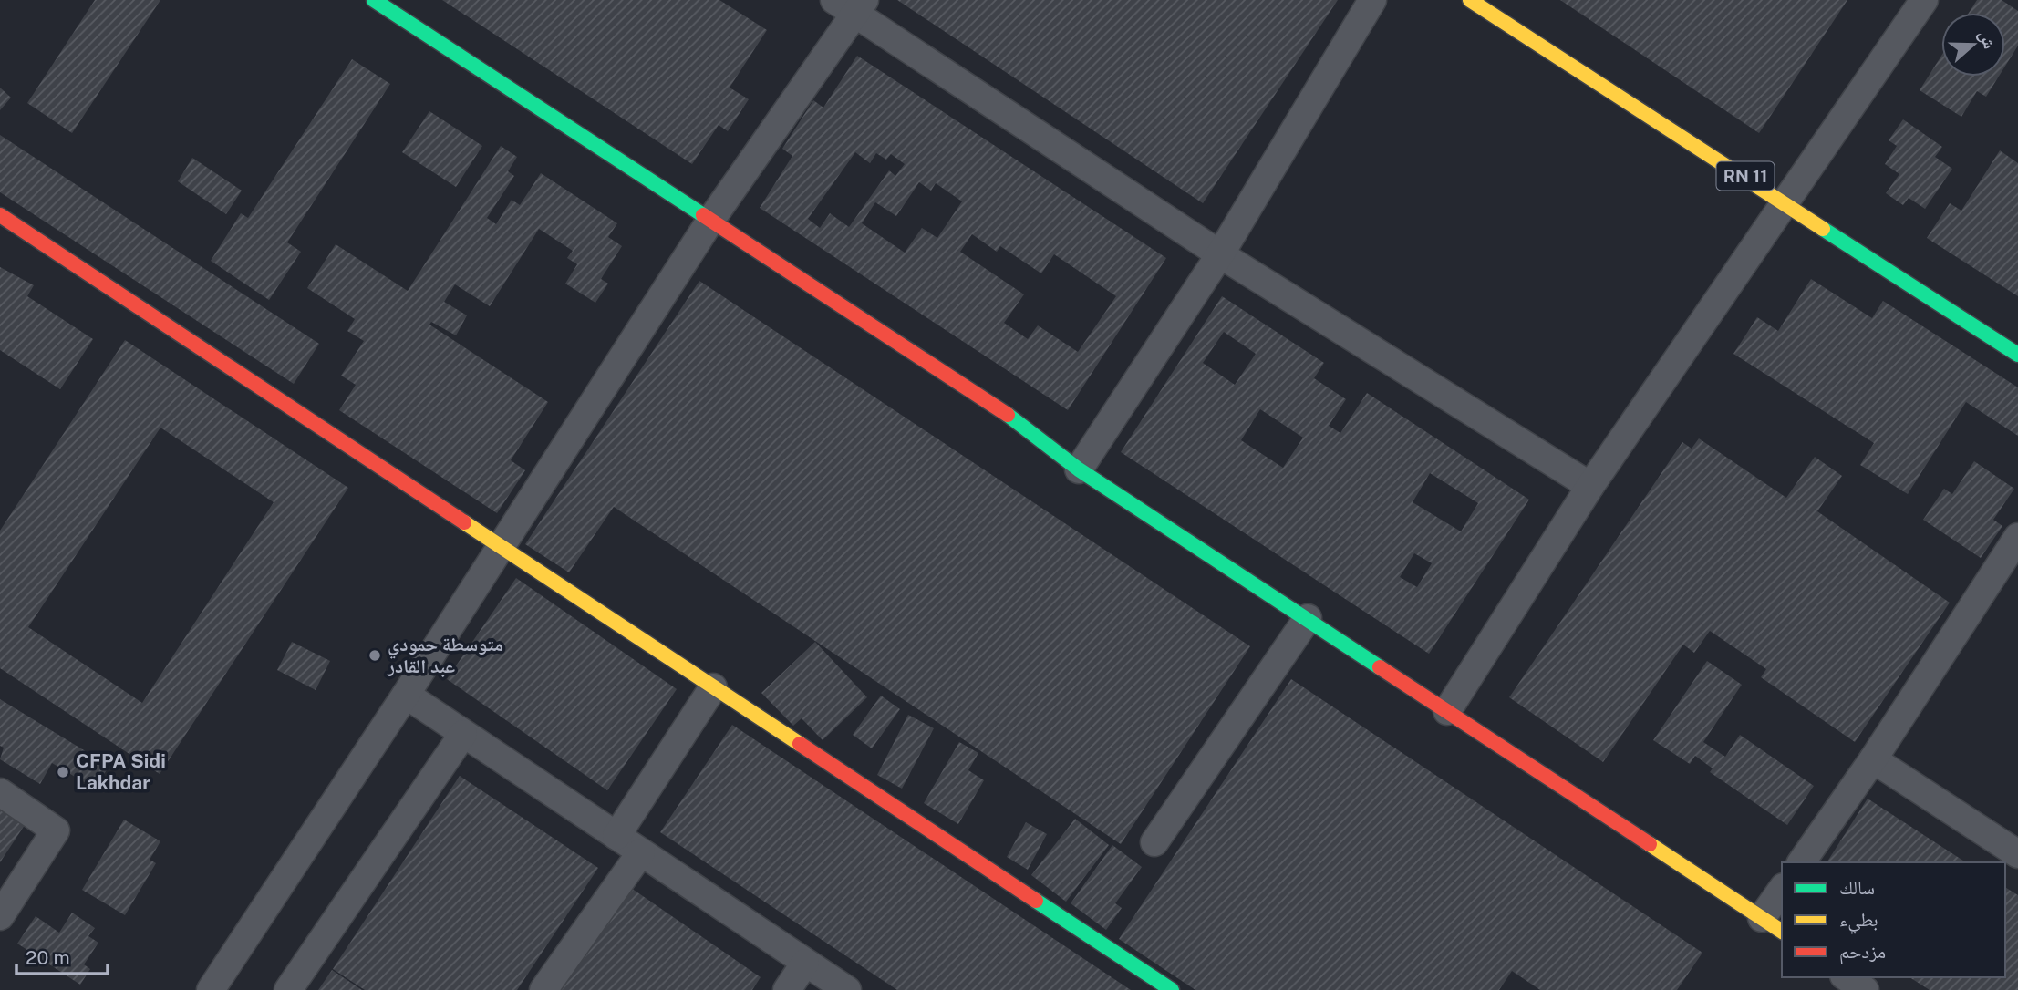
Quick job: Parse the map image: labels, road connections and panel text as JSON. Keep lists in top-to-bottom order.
{
  "streets": {
    "street": ["RN 11"]
  },
  "places": ["متوسطة حمودي عبد القادر", "CFPA Sidi Lakhdar"],
  "legend": ["سالك", "بطيء", "مزدحم"],
  "scale_bar": "20 m",
  "north": "right"
}
